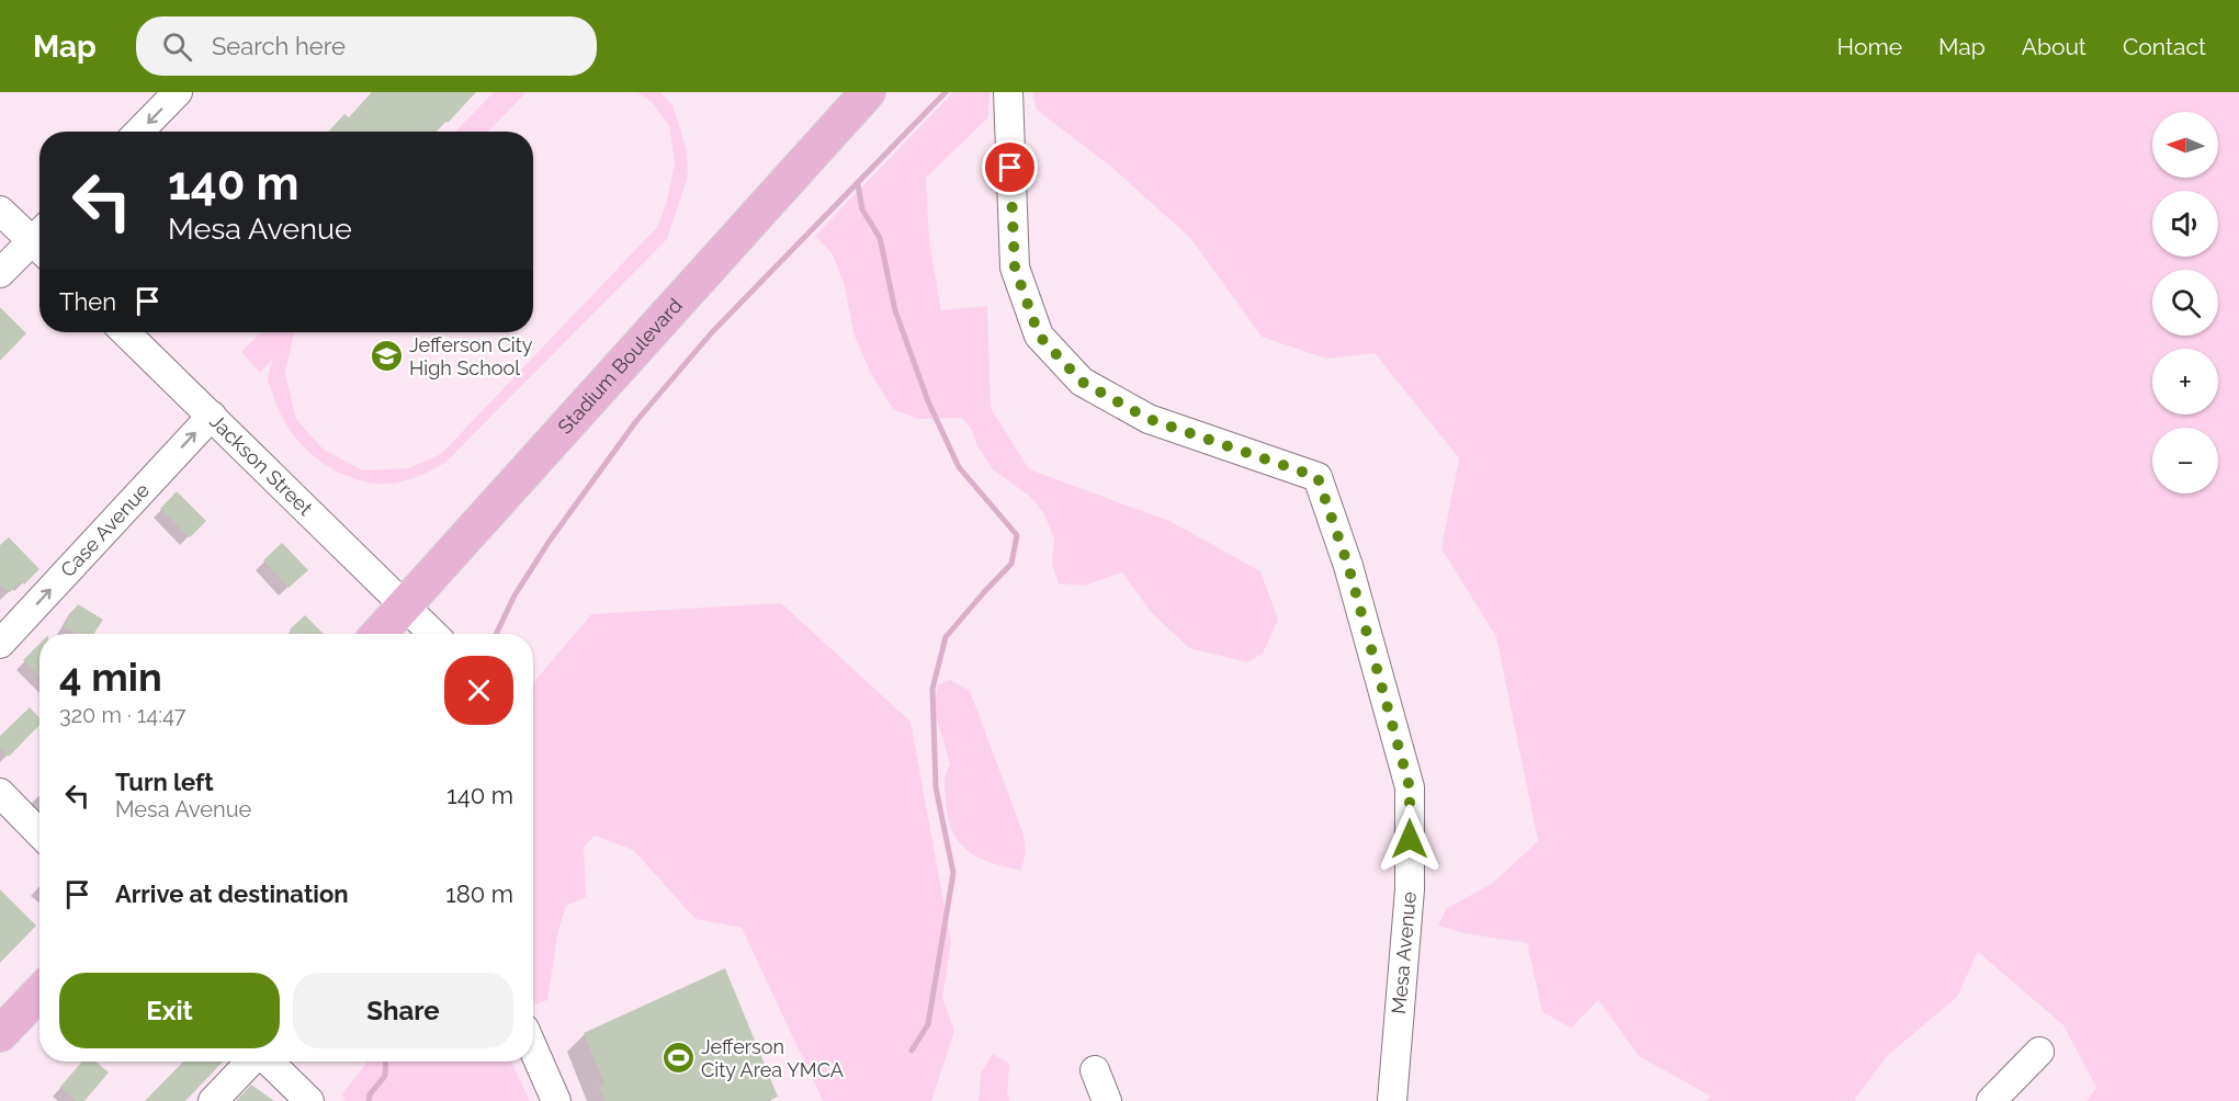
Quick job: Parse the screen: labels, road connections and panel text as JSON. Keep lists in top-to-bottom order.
{
  "streets": {
    "main road": ["Stadium Boulevard"],
    "street": ["Jackson Street", "Case Avenue", "Mesa Avenue"]
  },
  "crossings": [
    ["Stadium Boulevard", "Jackson Street"],
    ["Jackson Street", "Case Avenue"]
  ],
  "one_way": ["Case Avenue"],
  "places": {
    "school or university": ["Jefferson City High School"],
    "sports": ["Jefferson City Area YMCA"]
  },
  "north": "left",
  "page": {
    "header": "Map",
    "search": "Search here",
    "nav": [
      "Home",
      "Map",
      "About",
      "Contact"
    ],
    "map_buttons": ["+", "−"],
    "turn": ["140 m", "Mesa Avenue"],
    "then": "Then",
    "heading": ["4 min", "320 m · 14:47"],
    "list": [
      {
        "name": "Turn left",
        "note": "Mesa Avenue",
        "value": "140 m"
      },
      {
        "name": "Arrive at destination",
        "value": "180 m"
      }
    ],
    "buttons": ["Exit", "Share"]
  }
}
